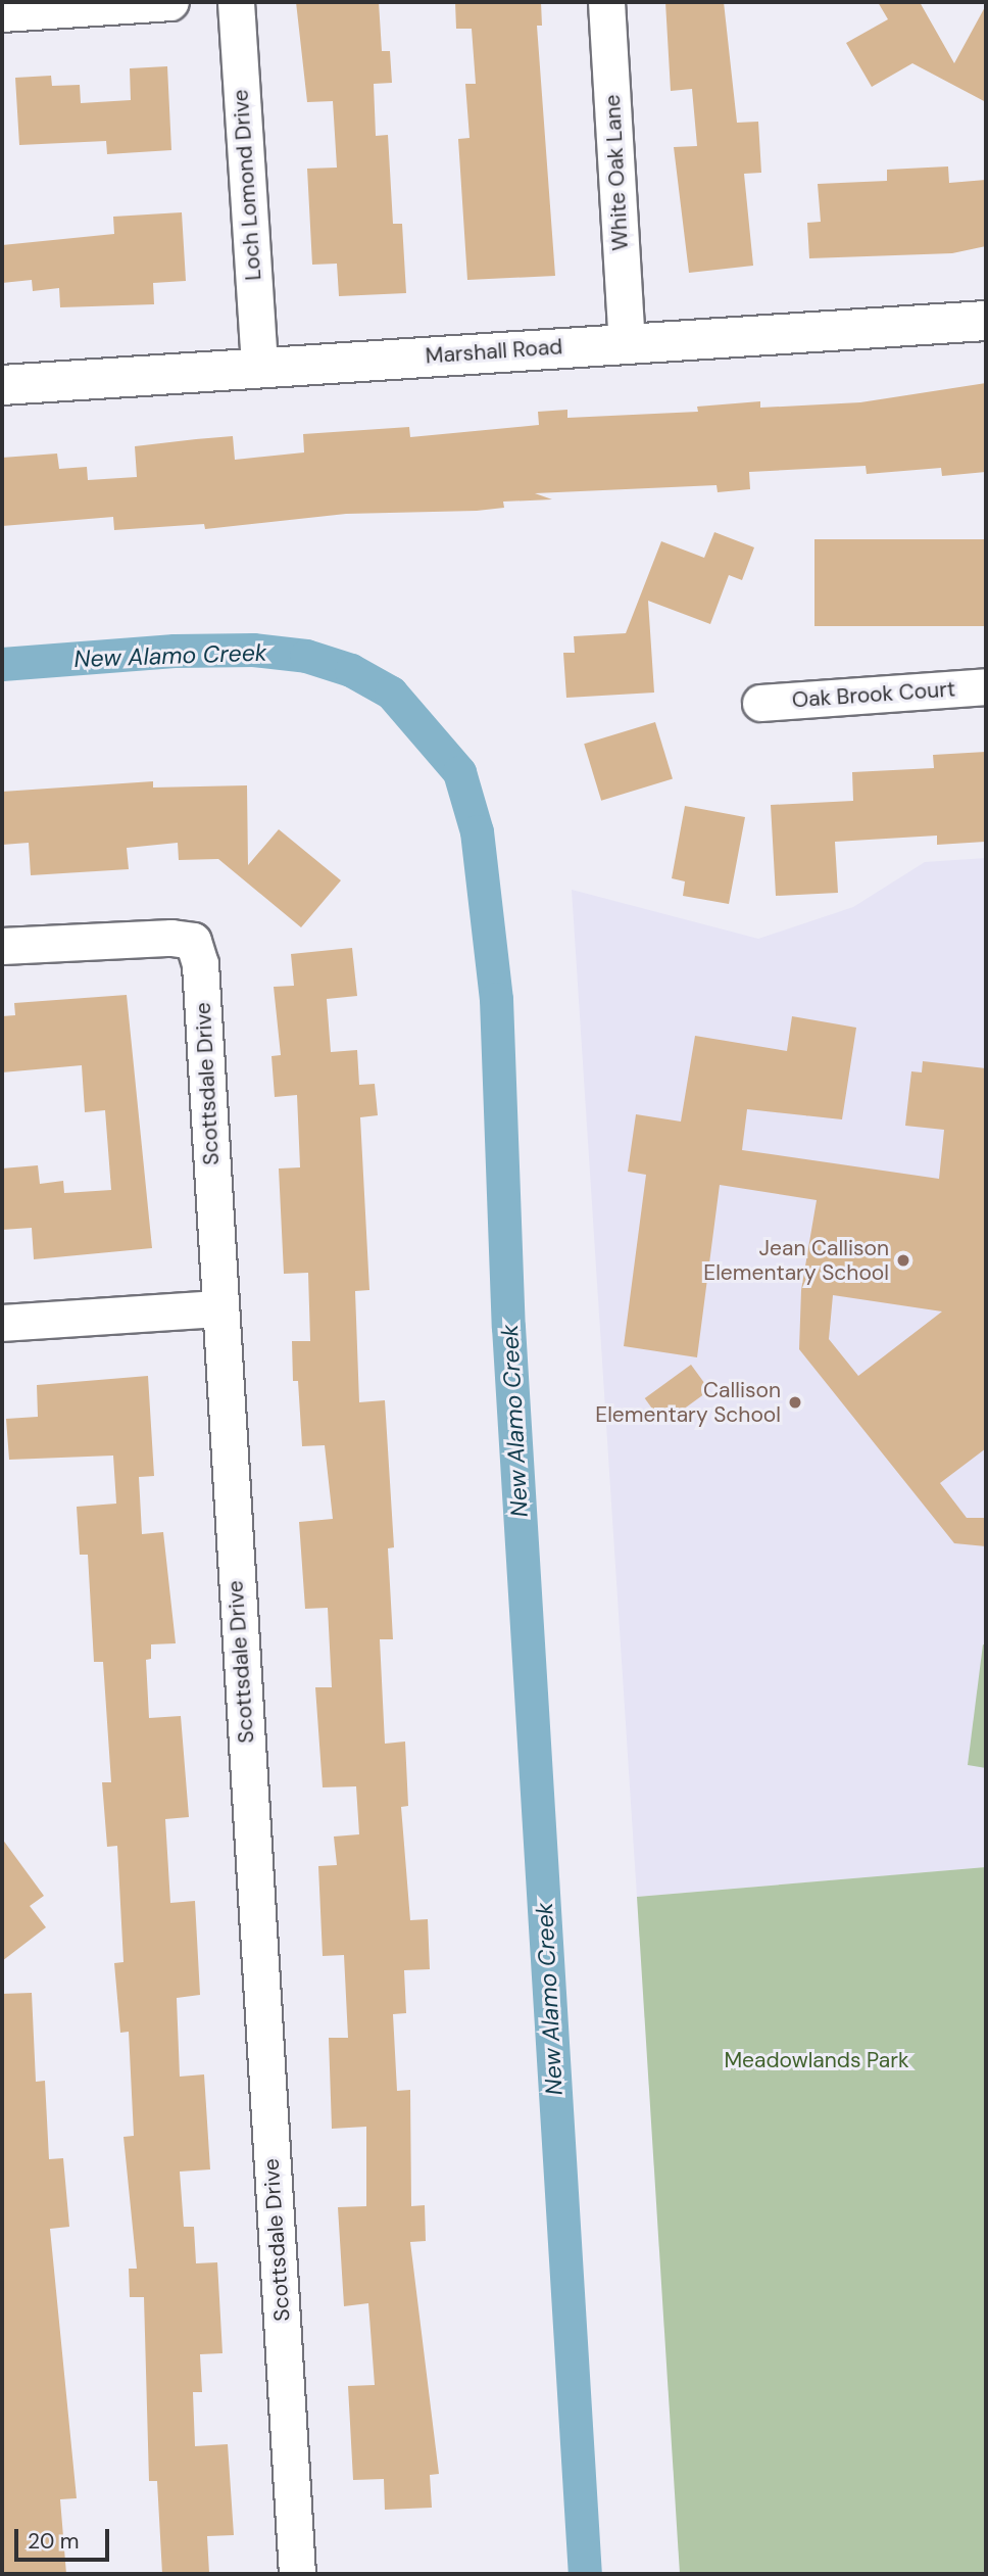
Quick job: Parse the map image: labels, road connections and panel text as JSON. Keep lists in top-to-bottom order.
{
  "streets": {
    "street": [
      "White Oak Lane",
      "Loch Lomond Drive",
      "Marshall Road",
      "Oak Brook Court",
      "Scottsdale Drive"
    ]
  },
  "crossings": [
    ["White Oak Lane", "Marshall Road"],
    ["Loch Lomond Drive", "Marshall Road"]
  ],
  "water": ["New Alamo Creek"],
  "parks": ["Meadowlands Park"],
  "places": ["Jean Callison Elementary School", "Callison Elementary School"],
  "scale_bar": "20 m"
}
